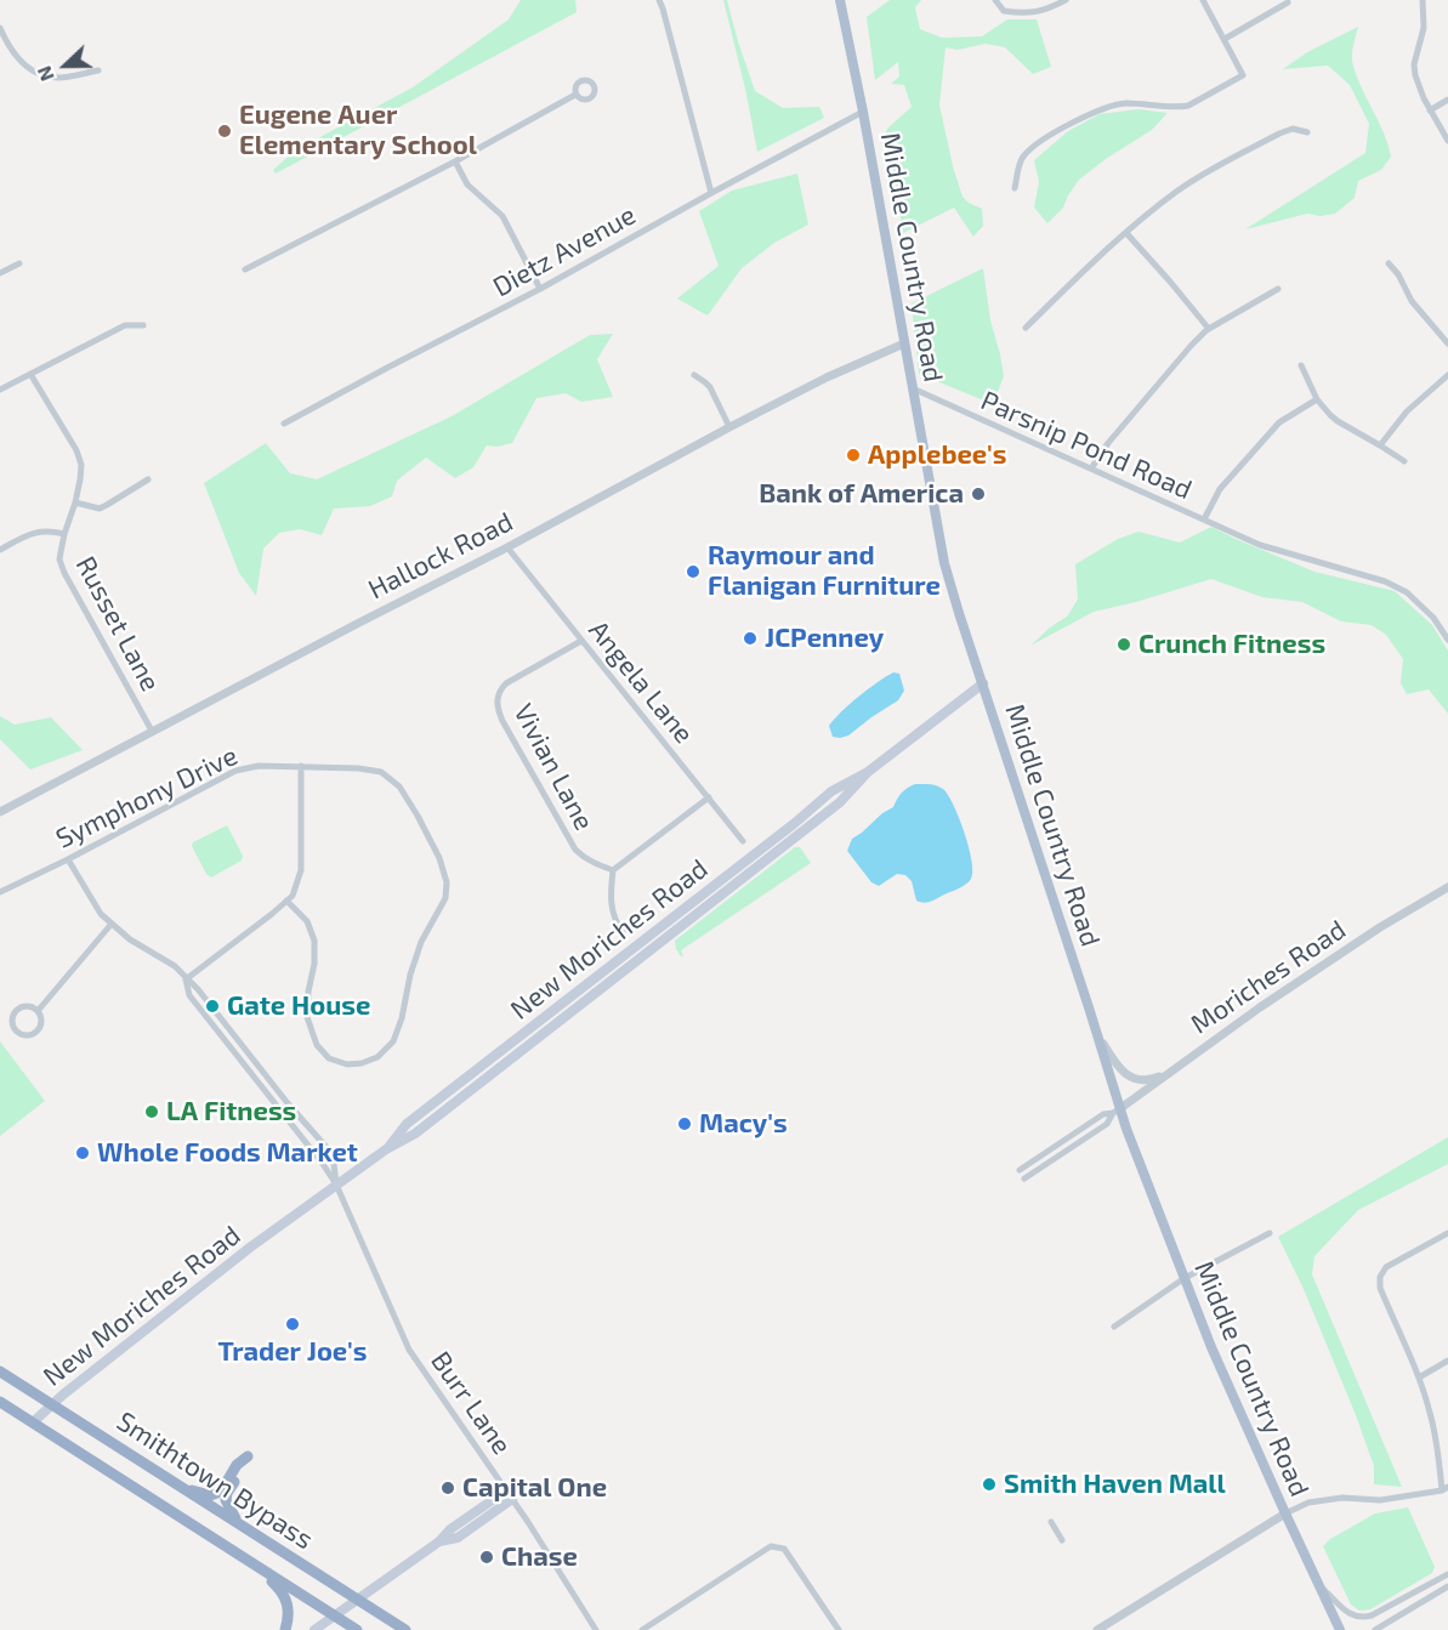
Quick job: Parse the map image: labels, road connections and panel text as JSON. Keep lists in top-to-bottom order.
{
  "streets": {
    "highway": ["Smithtown Bypass"],
    "main road": ["Middle Country Road", "New Moriches Road"],
    "street": [
      "Dietz Avenue",
      "Parsnip Pond Road",
      "Hallock Road",
      "Russet Lane",
      "Angela Lane",
      "Vivian Lane",
      "Symphony Drive",
      "Moriches Road",
      "Burr Lane"
    ]
  },
  "crossings": [
    ["Dietz Avenue", "Middle Country Road"],
    ["Middle Country Road", "Parsnip Pond Road"],
    ["Middle Country Road", "Hallock Road"],
    ["Middle Country Road", "New Moriches Road"],
    ["Middle Country Road", "Moriches Road"],
    ["Hallock Road", "Russet Lane"],
    ["Hallock Road", "Angela Lane"],
    ["Angela Lane", "Vivian Lane"],
    ["New Moriches Road", "Burr Lane"],
    ["New Moriches Road", "Smithtown Bypass"]
  ],
  "places": [
    "Eugene Auer Elementary School",
    "Applebee's",
    "Bank of America",
    "Raymour and Flanigan Furniture",
    "JCPenney",
    "Crunch Fitness",
    "Gate House",
    "LA Fitness",
    "Macy's",
    "Whole Foods Market",
    "Trader Joe's",
    "Smith Haven Mall",
    "Capital One",
    "Chase"
  ],
  "north": "left"
}
